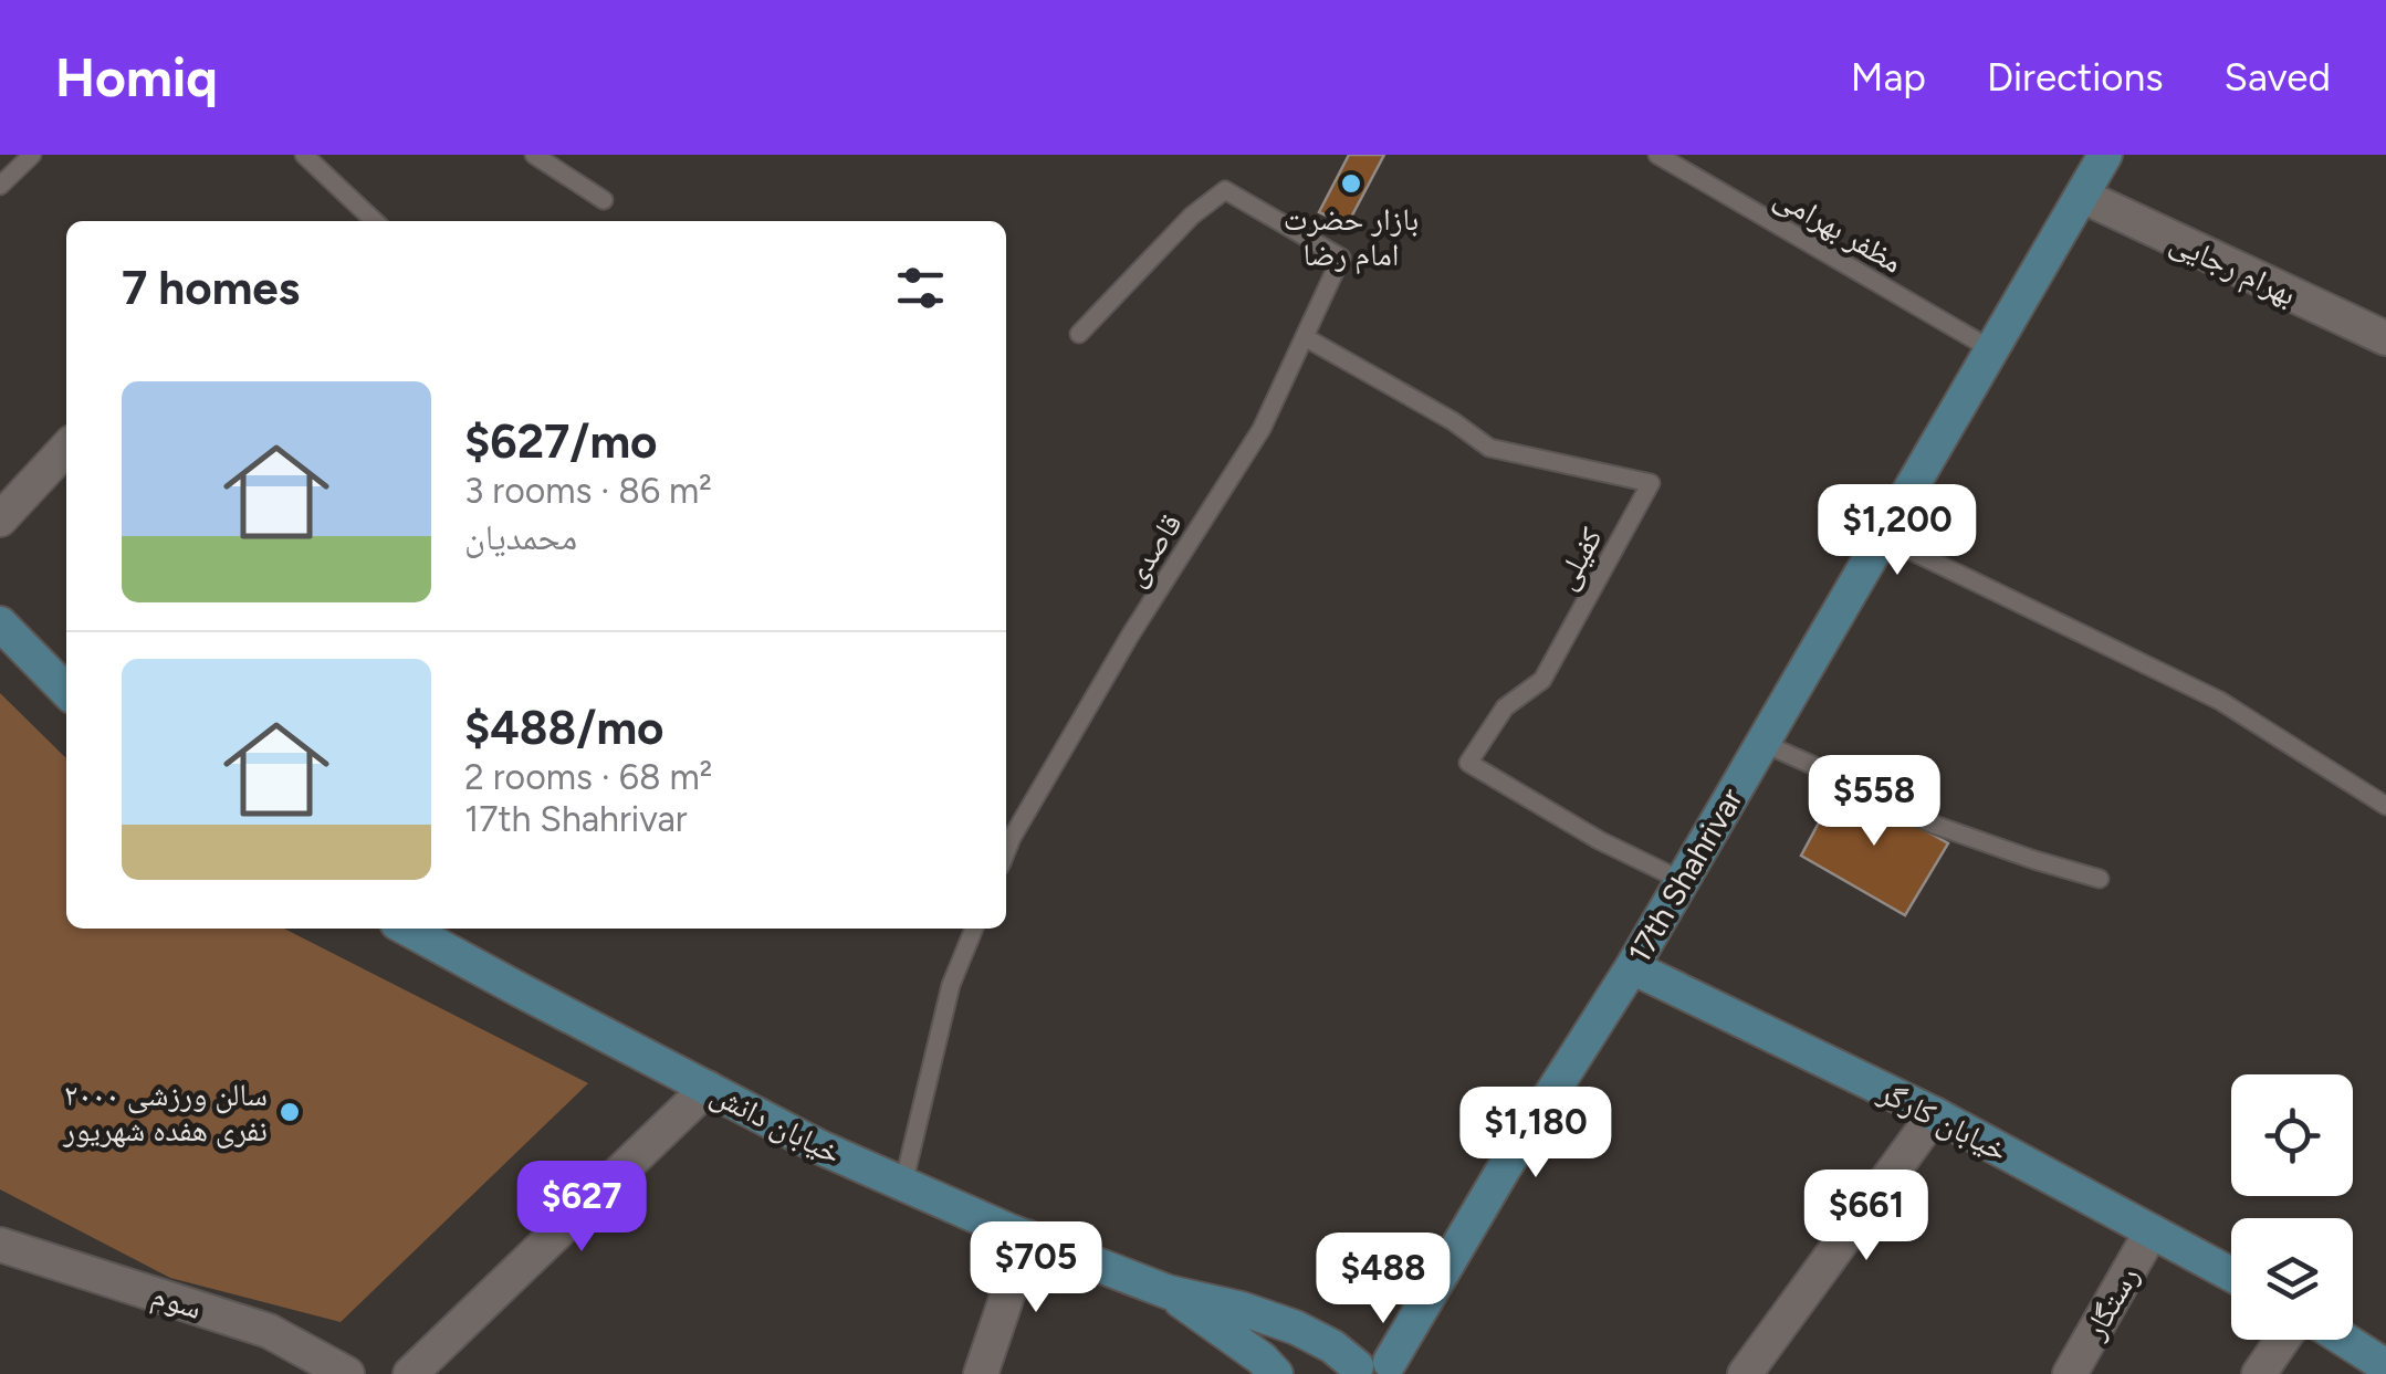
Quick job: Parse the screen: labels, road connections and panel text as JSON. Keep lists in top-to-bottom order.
{
  "streets": {
    "main road": ["17th Shahrivar", "خیابان کارگر", "خیابان دانش"],
    "street": ["بهرام رجایی", "سوم", "رستگار"],
    "lane": ["مظفر بهرامی", "قاصدی", "کفیلی"]
  },
  "crossings": [
    ["مظفر بهرامی", "17th Shahrivar"],
    ["بهرام رجایی", "17th Shahrivar"],
    ["قاصدی", "کفیلی"],
    ["کفیلی", "17th Shahrivar"],
    ["17th Shahrivar", "خیابان کارگر"],
    ["خیابان کارگر", "رستگار"]
  ],
  "places": ["بازار حضرت امام رضا", "سالن ورزشی ۲۰۰۰ نفری هفده شهریور"],
  "page": {
    "header": "Homiq",
    "nav": ["Map", "Directions", "Saved"],
    "heading": "7 homes",
    "list": [
      {
        "name": "$627/mo",
        "note": "3 rooms · 86 m² · محمدیان"
      },
      {
        "name": "$488/mo",
        "note": "2 rooms · 68 m² · 17th Shahrivar"
      }
    ],
    "price": [
      "$1,200",
      "$558",
      "$1,180",
      "$627",
      "$661",
      "$705",
      "$488"
    ]
  }
}
